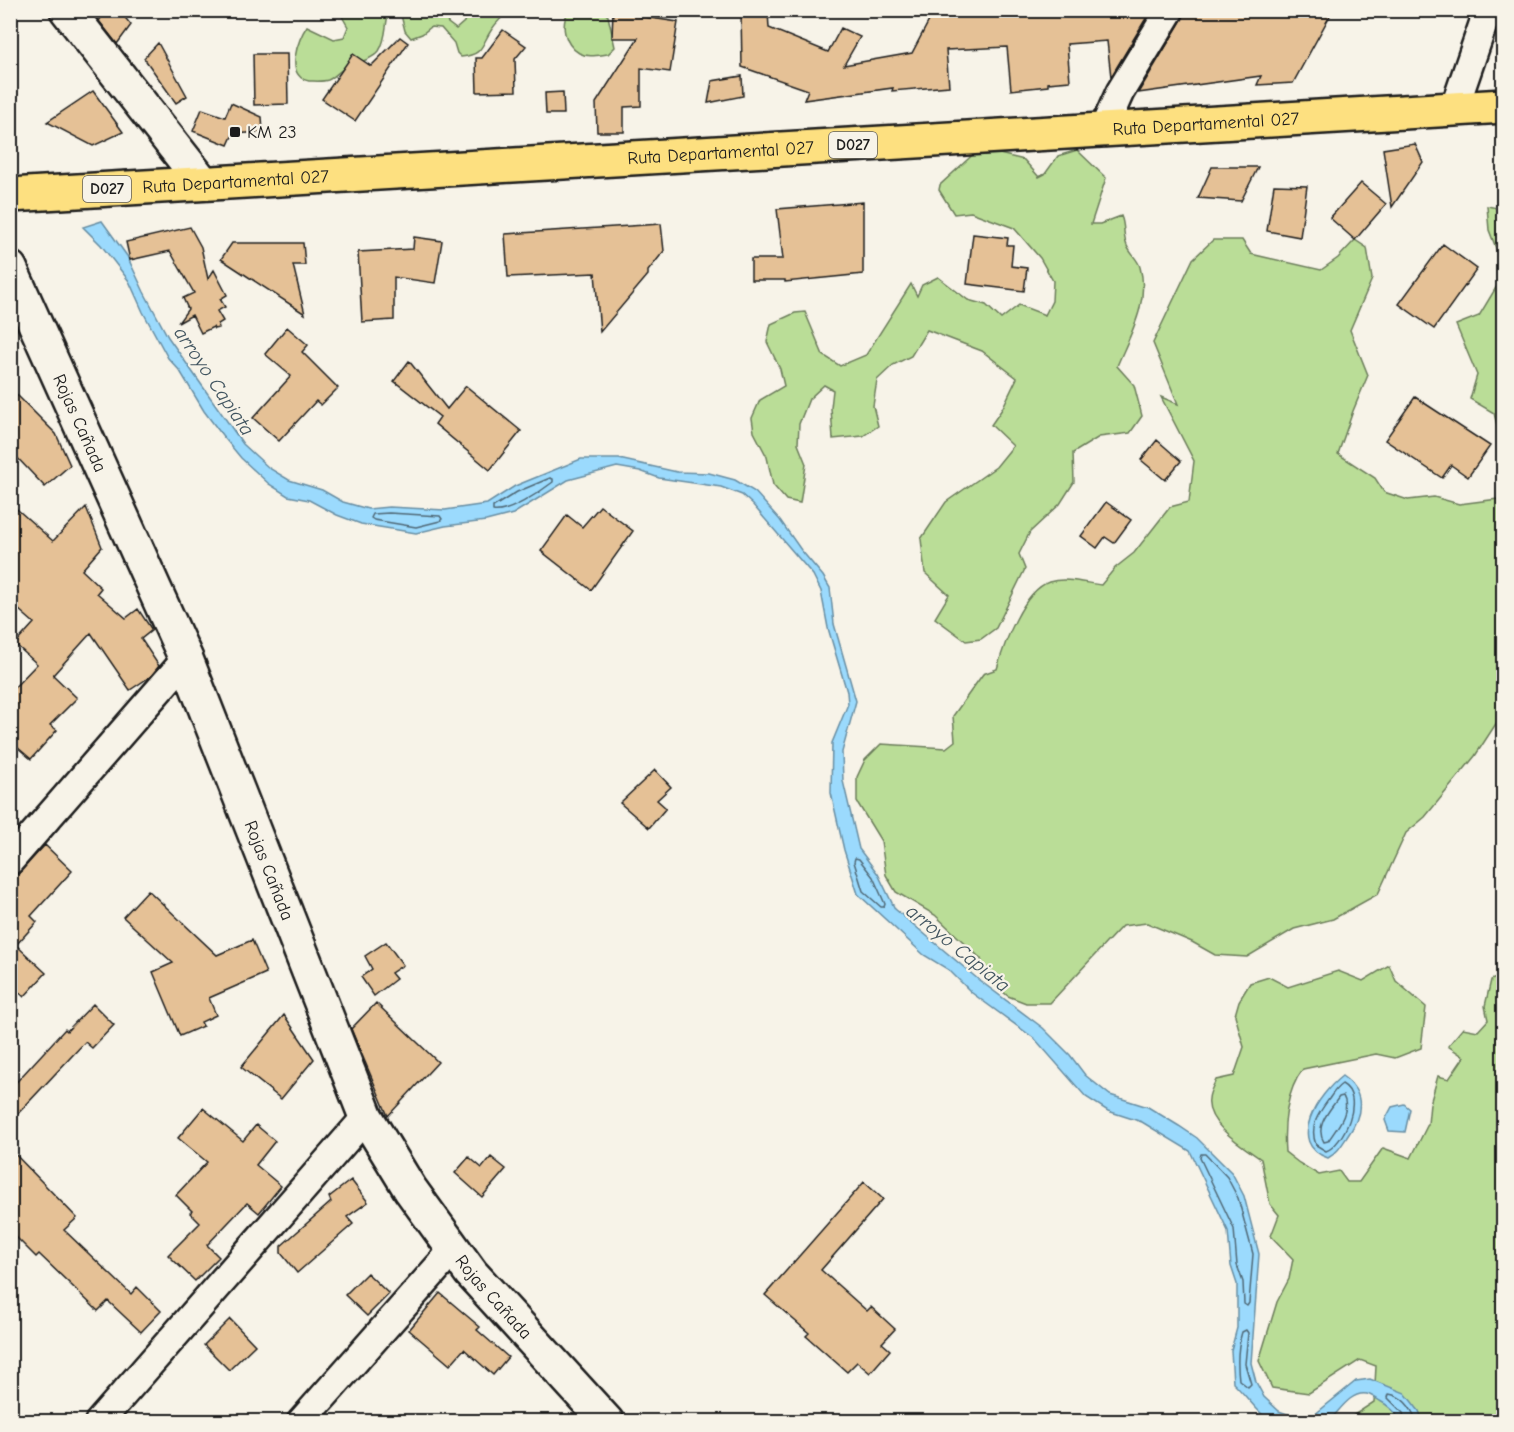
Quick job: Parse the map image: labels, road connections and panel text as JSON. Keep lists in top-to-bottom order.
{
  "streets": {
    "main road": ["Ruta Departamental 027", "D027", "Rojas Cañada"]
  },
  "water": ["arroyo Capiata"],
  "places": {
    "transit": ["KM 23"]
  }
}
